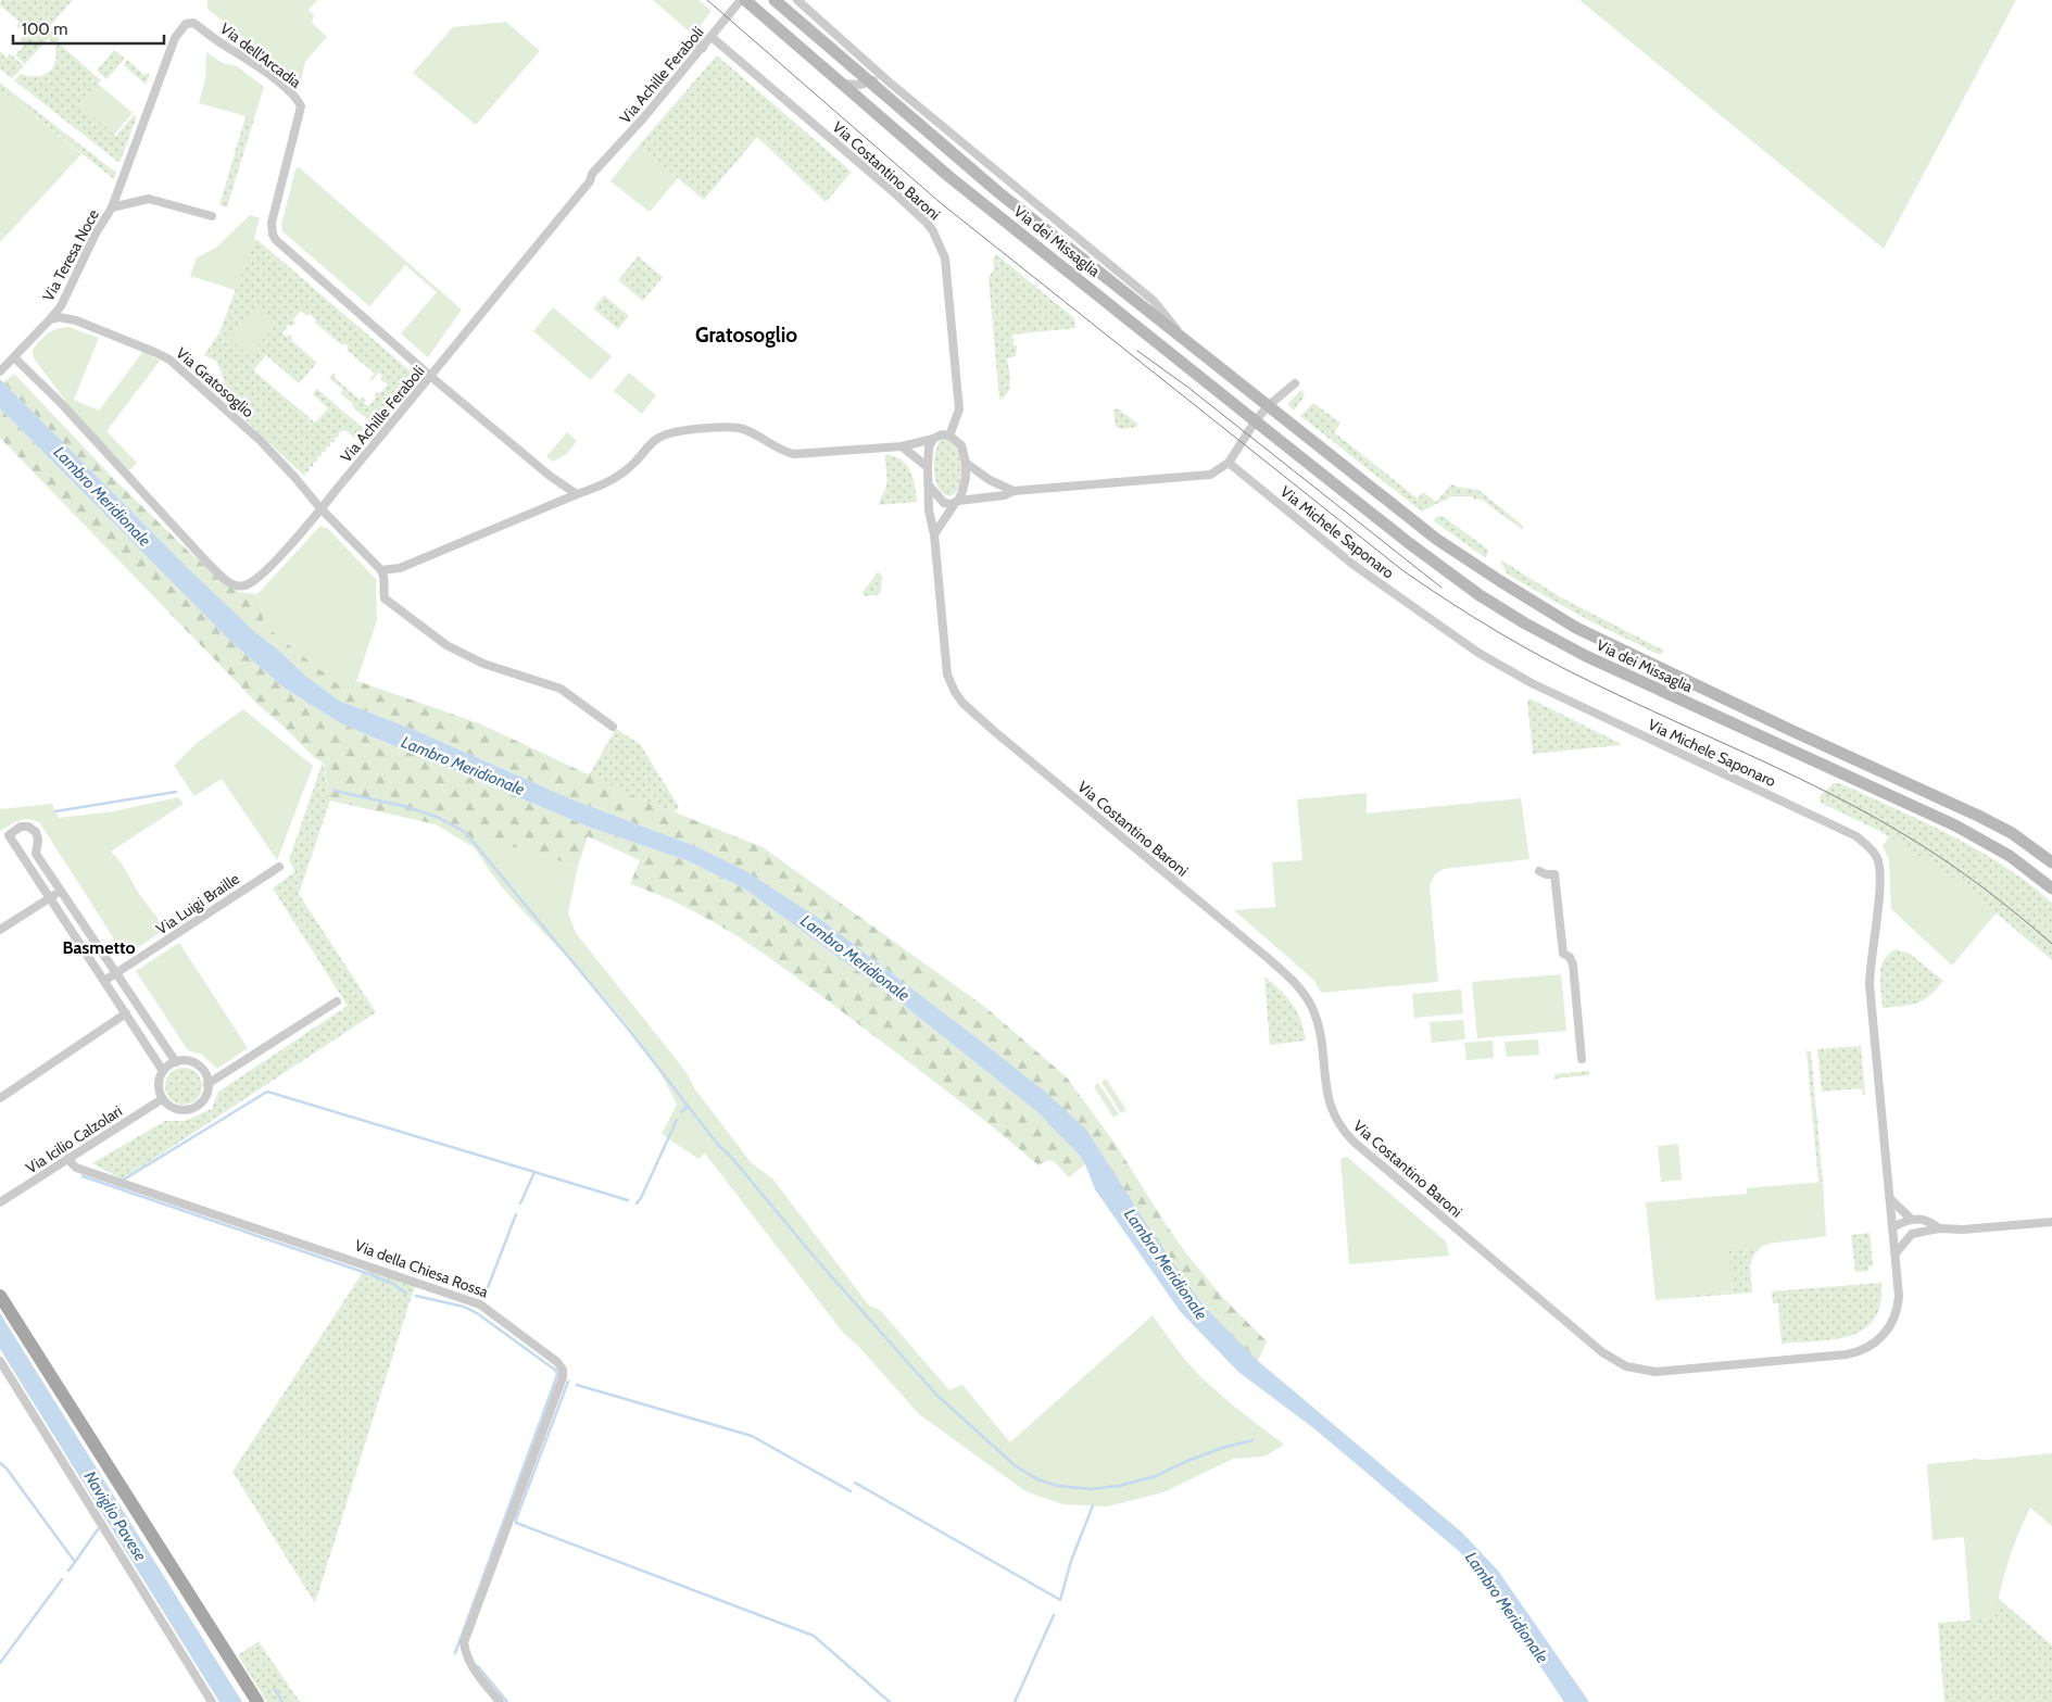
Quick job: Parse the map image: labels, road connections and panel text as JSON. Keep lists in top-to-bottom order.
{
  "streets": {
    "main road": ["Via dei Missaglia"],
    "street": [
      "Via dell'Arcadia",
      "Via Achille Feraboli",
      "Via Costantino Baroni",
      "Via Teresa Noce",
      "Via Gratosoglio",
      "Via Michele Saponaro",
      "Via Luigi Braille",
      "Via Icilio Calzolari",
      "Via della Chiesa Rossa"
    ]
  },
  "crossings": [
    ["Via dell'Arcadia", "Via Achille Feraboli"],
    ["Via dell'Arcadia", "Via Teresa Noce"],
    ["Via Achille Feraboli", "Via Costantino Baroni"],
    ["Via Achille Feraboli", "Via Gratosoglio"],
    ["Via Costantino Baroni", "Via Michele Saponaro"],
    ["Via Teresa Noce", "Via Gratosoglio"],
    ["Via Icilio Calzolari", "Via della Chiesa Rossa"]
  ],
  "districts": ["Gratosoglio", "Basmetto"],
  "water": ["Lambro Meridionale", "Naviglio Pavese"],
  "scale_bar": "100 m"
}
